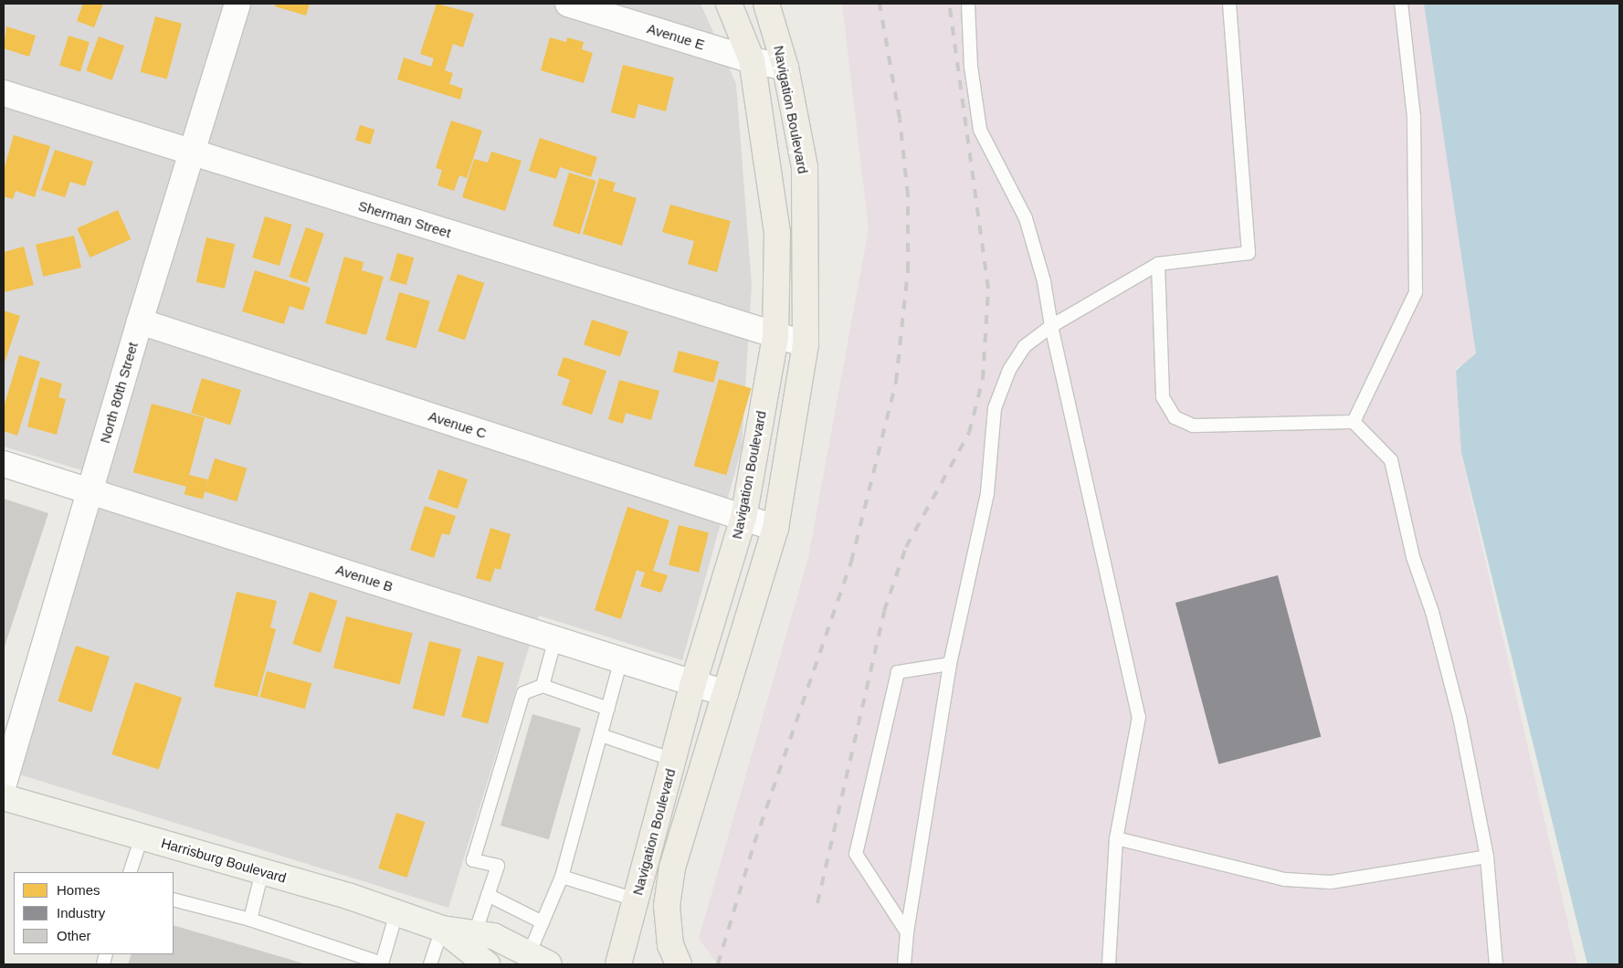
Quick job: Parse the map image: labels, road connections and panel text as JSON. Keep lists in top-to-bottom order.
{
  "streets": {
    "main road": ["Navigation Boulevard", "Harrisburg Boulevard"],
    "street": [
      "Avenue E",
      "Sherman Street",
      "North 80th Street",
      "Avenue C",
      "Avenue B"
    ]
  },
  "crossings": [
    ["Avenue E", "Navigation Boulevard"],
    ["Navigation Boulevard", "Sherman Street"],
    ["Navigation Boulevard", "Avenue C"],
    ["Navigation Boulevard", "Avenue B"],
    ["Sherman Street", "North 80th Street"],
    ["North 80th Street", "Avenue C"],
    ["North 80th Street", "Avenue B"]
  ],
  "legend": ["Homes", "Industry", "Other"]
}
